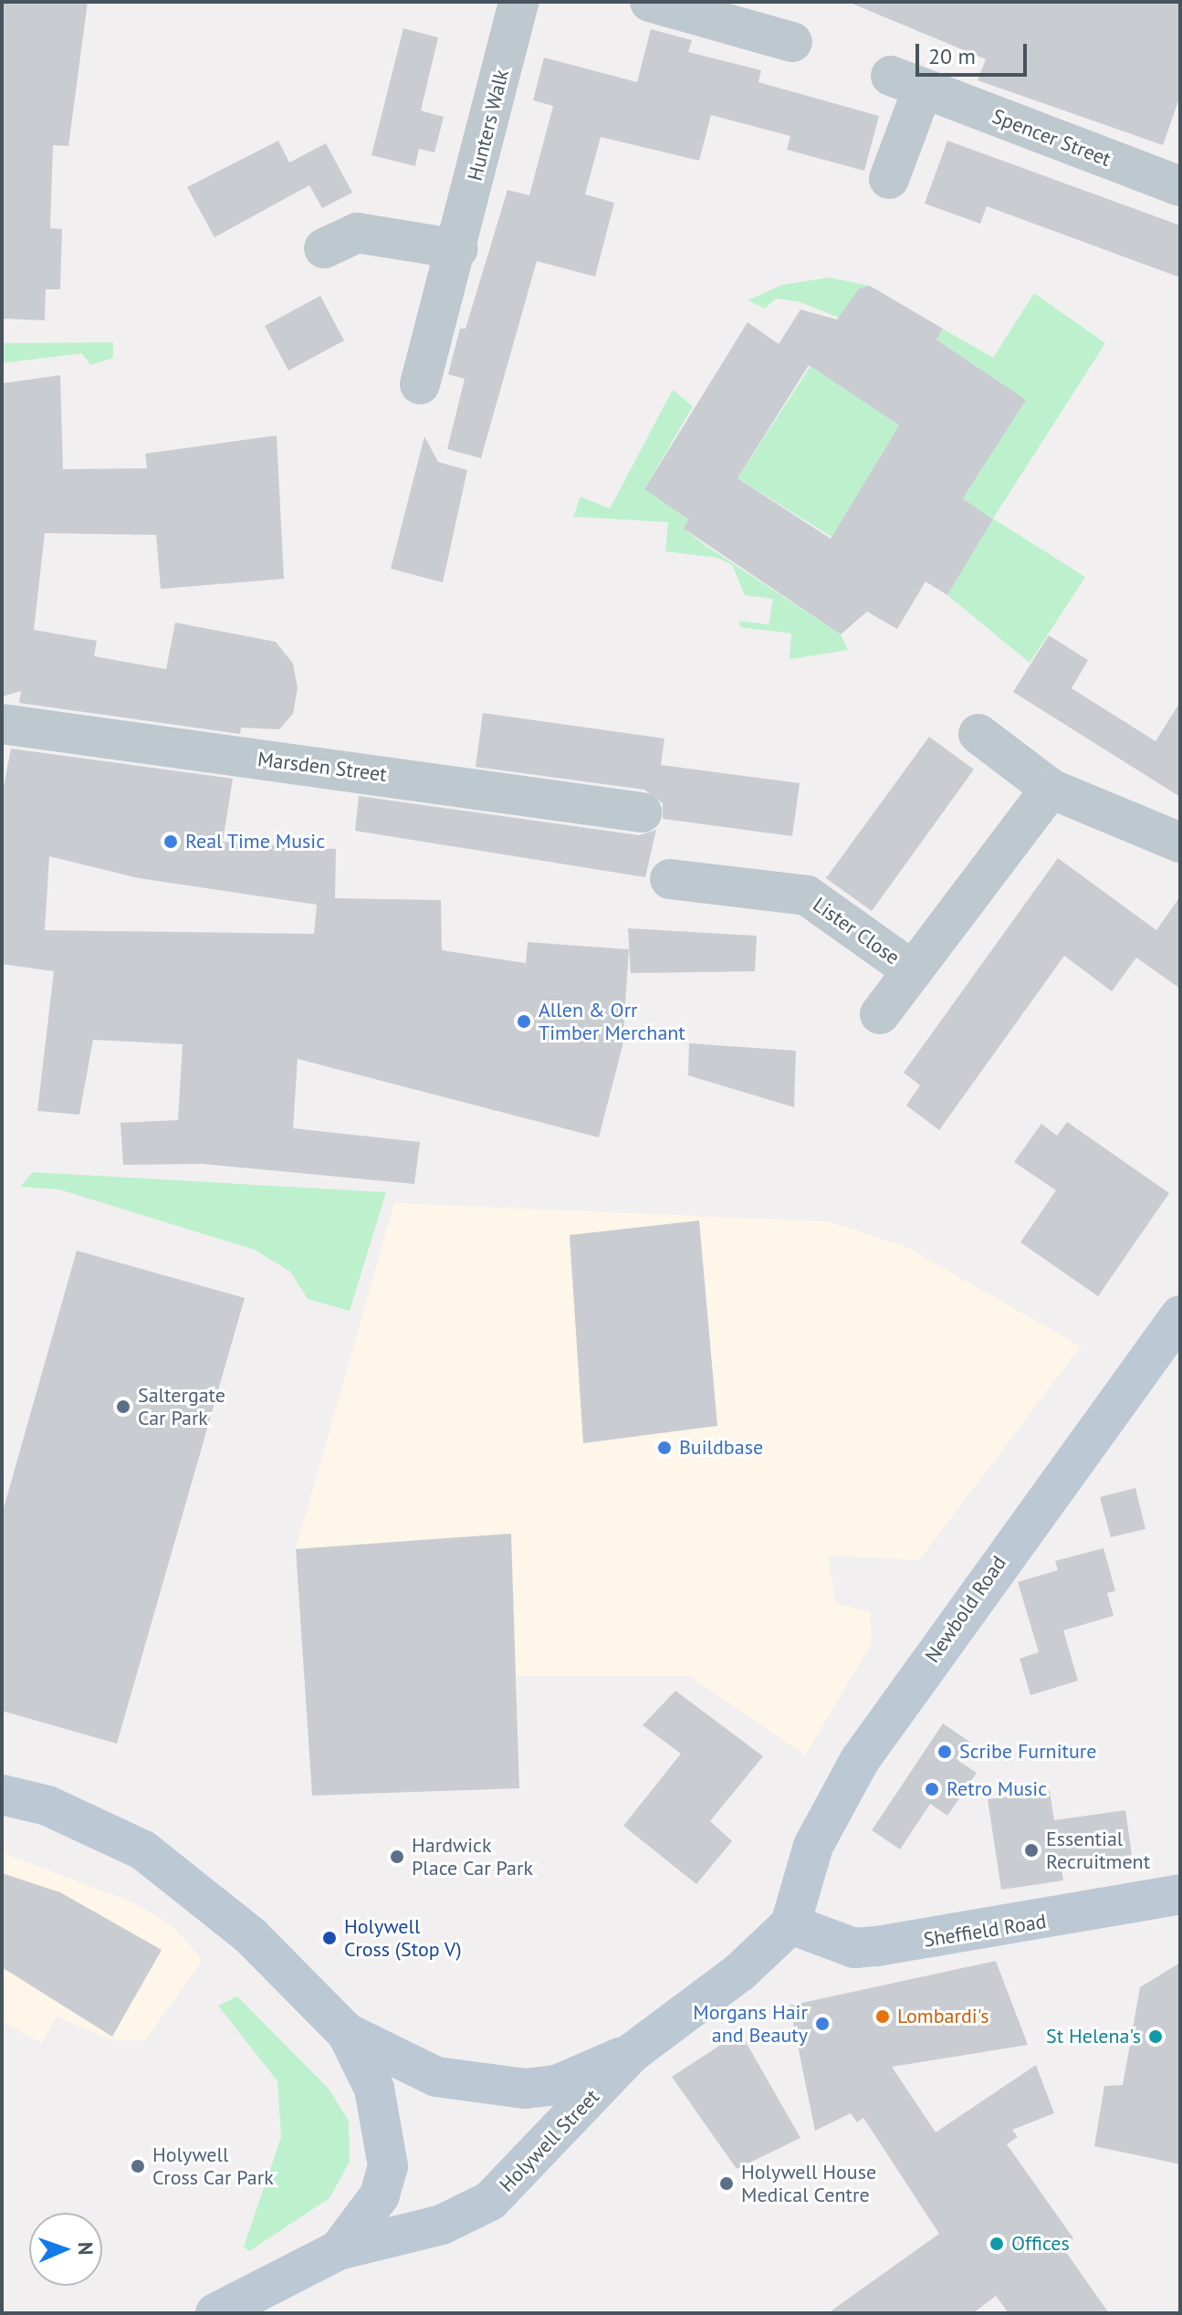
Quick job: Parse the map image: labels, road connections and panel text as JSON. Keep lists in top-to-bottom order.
{
  "streets": {
    "main road": ["Newbold Road", "Sheffield Road", "Holywell Street"],
    "street": [
      "Hunters Walk",
      "Spencer Street",
      "Marsden Street",
      "Lister Close"
    ]
  },
  "crossings": [
    ["Newbold Road", "Sheffield Road"],
    ["Newbold Road", "Holywell Street"],
    ["Sheffield Road", "Holywell Street"]
  ],
  "places": [
    "Real Time Music",
    "Allen & Orr Timber Merchant",
    "Saltergate Car Park",
    "Buildbase",
    "Scribe Furniture",
    "Retro Music",
    "Essential Recruitment",
    "Hardwick Place Car Park",
    "Holywell Cross (Stop V)",
    "Lombardi's",
    "Morgans Hair and Beauty",
    "St Helena's",
    "Holywell Cross Car Park",
    "Holywell House Medical Centre",
    "Offices"
  ],
  "scale_bar": "20 m",
  "north": "right"
}
